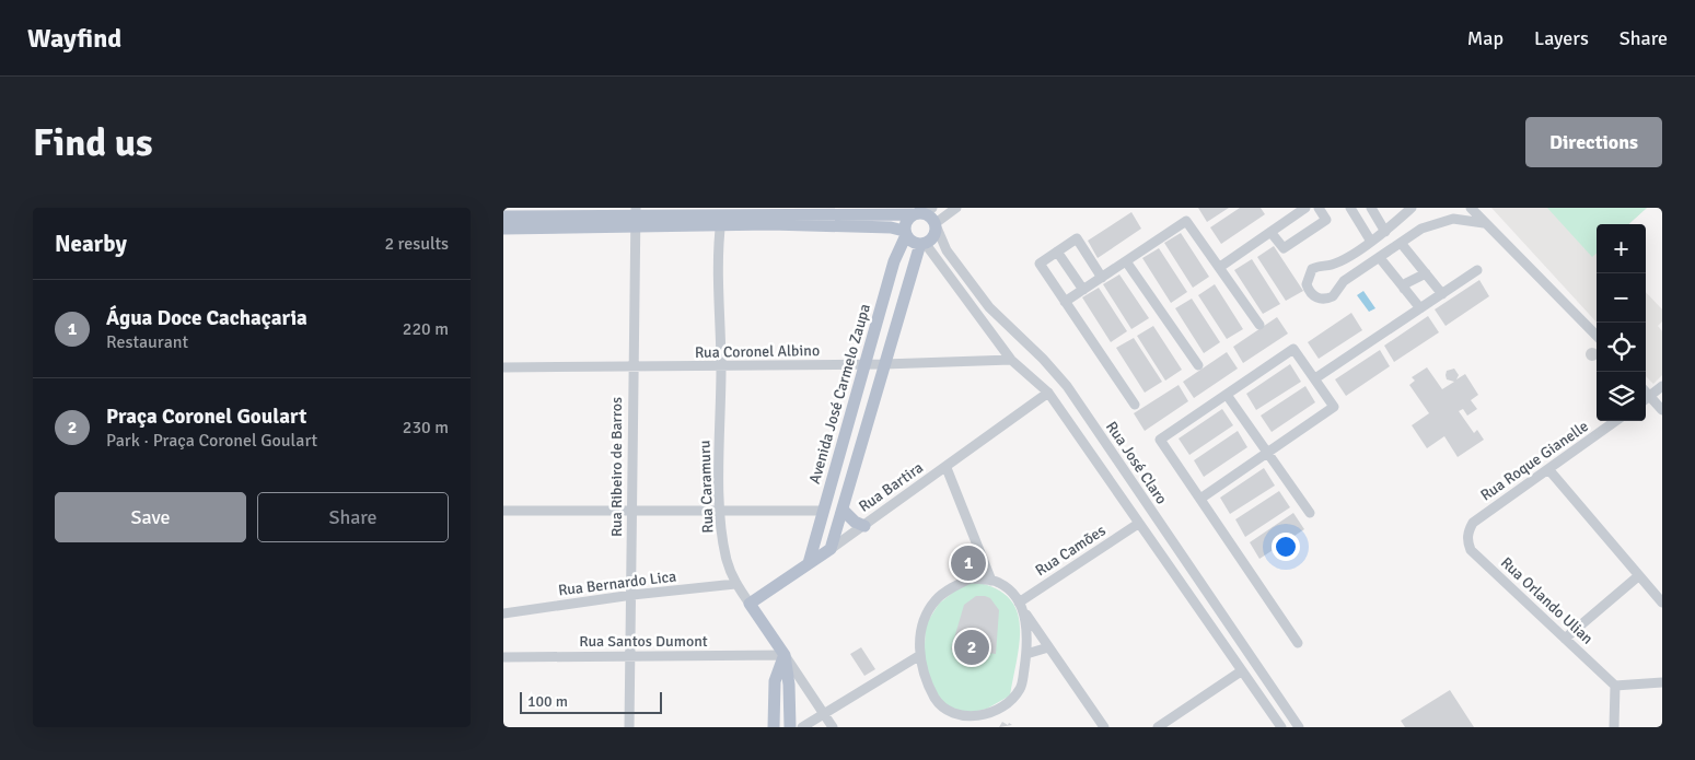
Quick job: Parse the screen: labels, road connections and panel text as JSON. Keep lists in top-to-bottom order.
{
  "streets": {
    "main road": ["Avenida José Carmelo Zaupa", "Rua Caramuru", "Rua Bartira"],
    "street": [
      "Rua Coronel Albino",
      "Rua Roque Gianelle",
      "Rua José Claro",
      "Rua Ribeiro de Barros",
      "Rua Camões",
      "Rua Bernardo Lica",
      "Rua Orlando Ulian",
      "Rua Santos Dumont"
    ]
  },
  "crossings": [
    ["Rua Coronel Albino", "Avenida José Carmelo Zaupa"],
    ["Rua Coronel Albino", "Rua Ribeiro de Barros"],
    ["Rua Coronel Albino", "Rua Caramuru"],
    ["Avenida José Carmelo Zaupa", "Rua José Claro"],
    ["Avenida José Carmelo Zaupa", "Rua Bartira"],
    ["Rua Roque Gianelle", "Rua Orlando Ulian"],
    ["Rua Ribeiro de Barros", "Rua Bernardo Lica"],
    ["Rua Ribeiro de Barros", "Rua Santos Dumont"],
    ["Rua Caramuru", "Rua Bartira"],
    ["Rua Caramuru", "Rua Bernardo Lica"],
    ["Rua Caramuru", "Rua Santos Dumont"]
  ],
  "scale_bar": "100 m",
  "page": {
    "header": "Wayfind",
    "nav": ["Map", "Layers", "Share"],
    "buttons": [
      "Directions",
      ["Save", "Share"]
    ],
    "title": "Find us",
    "heading": ["Nearby", "2 results"],
    "map_buttons": ["+", "−"],
    "list": [
      {
        "mark": "1",
        "name": "Água Doce Cachaçaria",
        "note": "Restaurant",
        "value": "220 m"
      },
      {
        "mark": "2",
        "name": "Praça Coronel Goulart",
        "note": "Park · Praça Coronel Goulart",
        "value": "230 m"
      }
    ],
    "pins": ["1", "2"],
    "scale": "100 m"
  }
}
